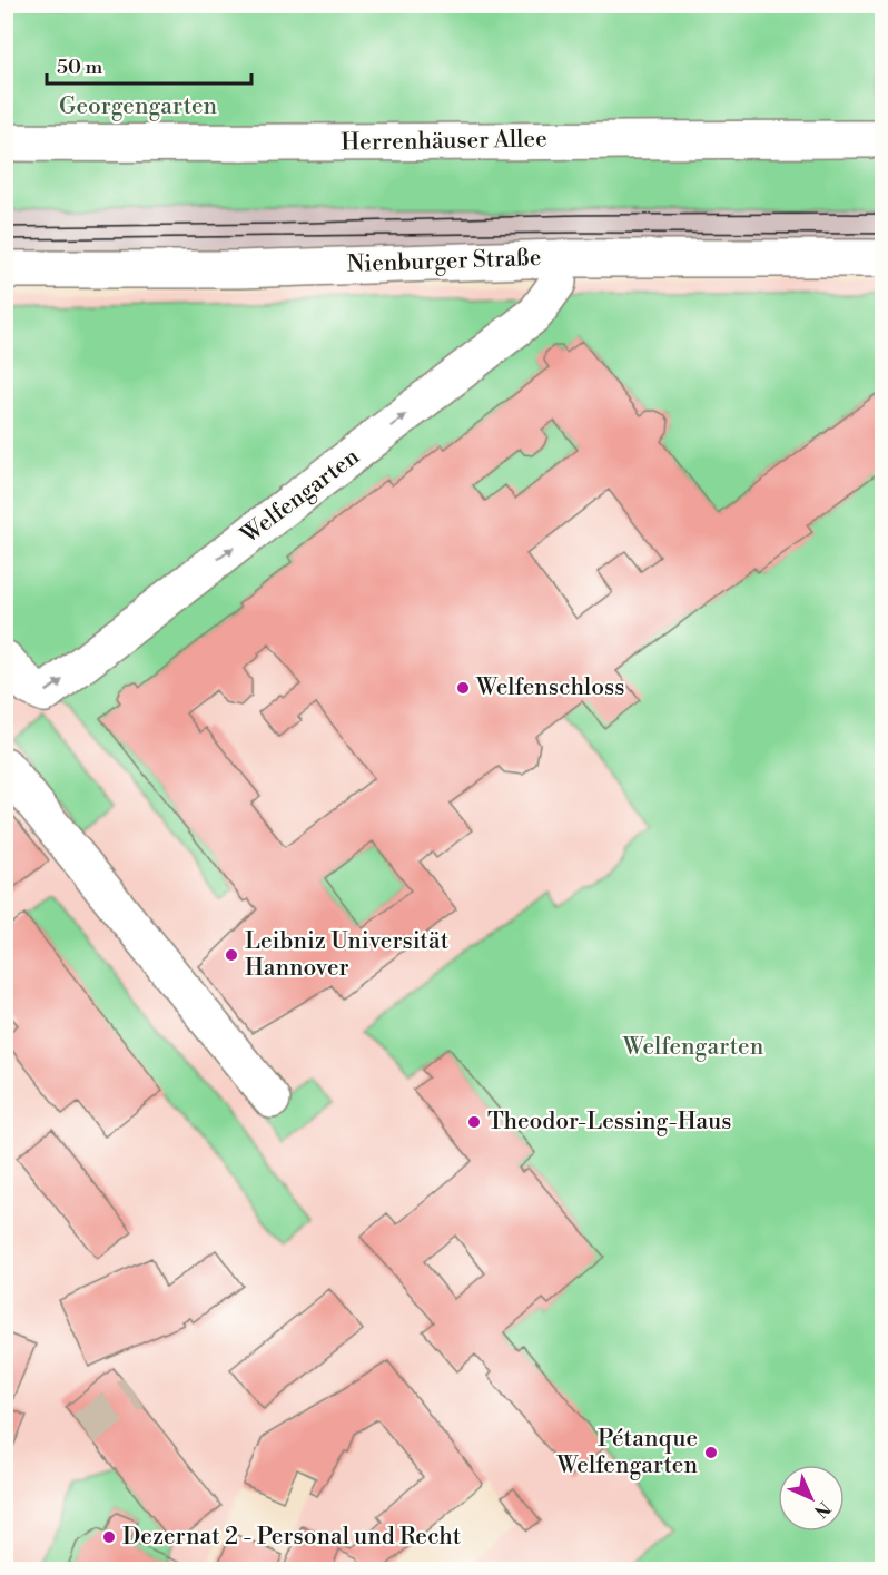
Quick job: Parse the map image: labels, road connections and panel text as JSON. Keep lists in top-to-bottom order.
{
  "streets": {
    "street": ["Herrenhäuser Allee", "Nienburger Straße", "Welfengarten"]
  },
  "crossings": [
    ["Nienburger Straße", "Welfengarten"]
  ],
  "one_way": ["Welfengarten"],
  "parks": ["Georgengarten", "Welfengarten"],
  "places": [
    "Welfenschloss",
    "Leibniz Universität Hannover",
    "Theodor-Lessing-Haus",
    "Pétanque Welfengarten",
    "Dezernat 2 - Personal und Recht"
  ],
  "scale_bar": "50 m",
  "north": "bottom right"
}
